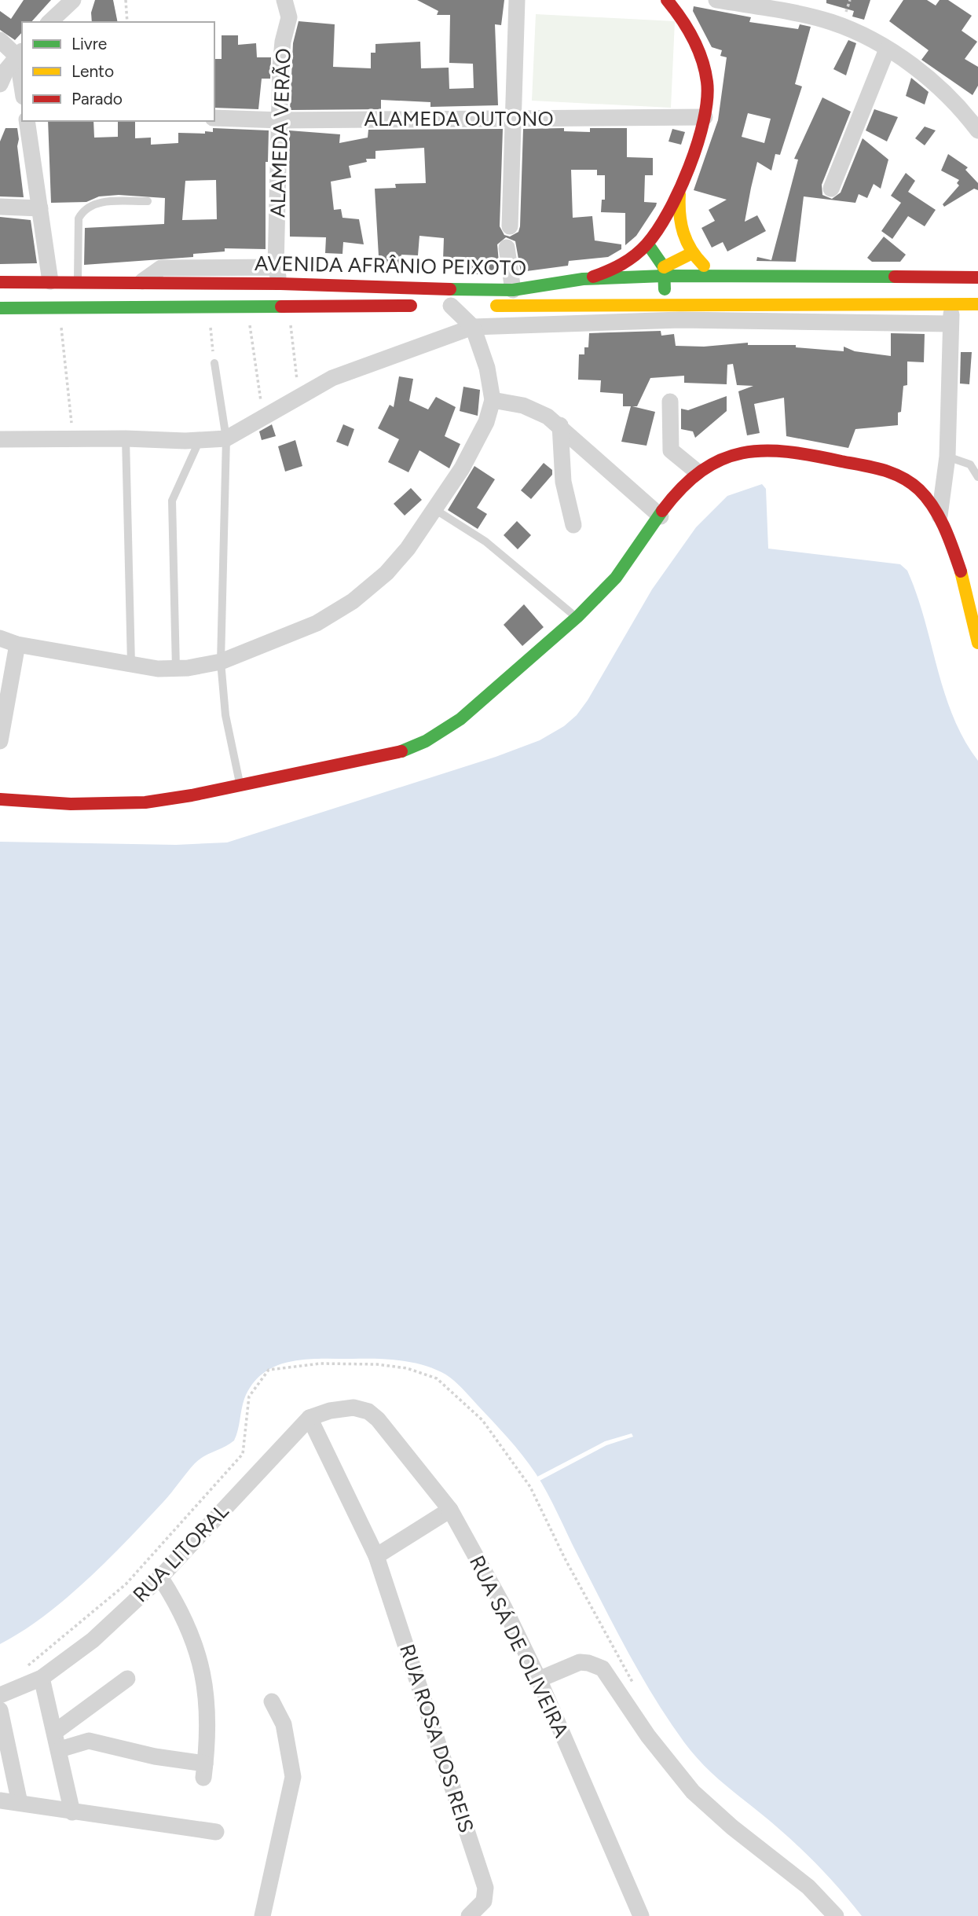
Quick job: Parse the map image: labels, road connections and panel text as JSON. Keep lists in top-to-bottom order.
{
  "streets": {
    "main road": ["AVENIDA AFRÂNIO PEIXOTO"],
    "street": [
      "ALAMEDA OUTONO",
      "ALAMEDA VERÃO",
      "RUA LITORAL",
      "RUA SÁ DE OLIVEIRA",
      "RUA ROSA DOS REIS"
    ]
  },
  "crossings": [
    ["ALAMEDA OUTONO", "ALAMEDA VERÃO"],
    ["ALAMEDA VERÃO", "AVENIDA AFRÂNIO PEIXOTO"],
    ["RUA LITORAL", "RUA SÁ DE OLIVEIRA"],
    ["RUA LITORAL", "RUA ROSA DOS REIS"],
    ["RUA SÁ DE OLIVEIRA", "RUA ROSA DOS REIS"]
  ],
  "legend": ["Livre", "Lento", "Parado"]
}
